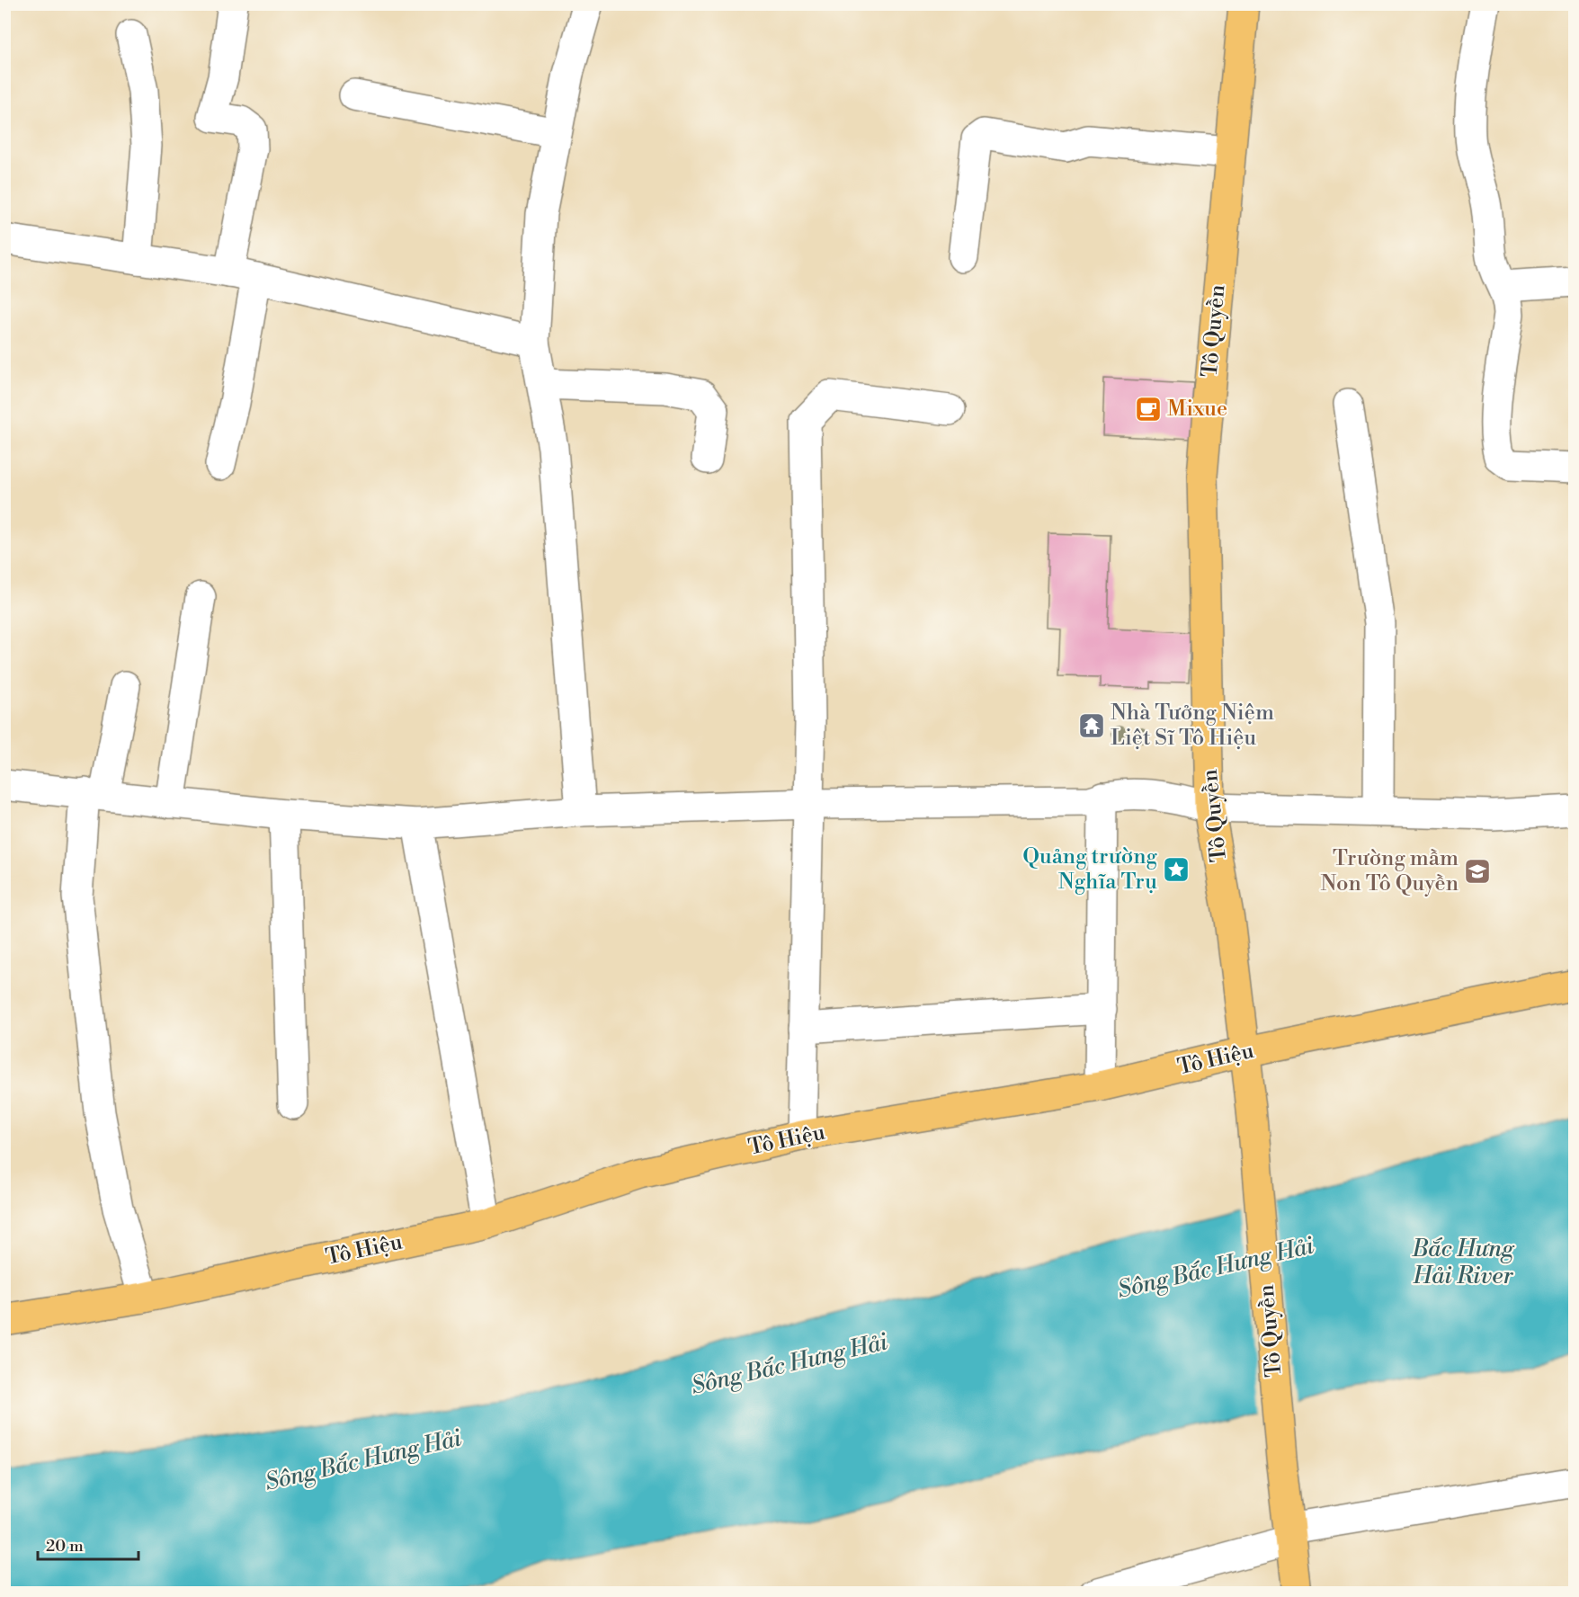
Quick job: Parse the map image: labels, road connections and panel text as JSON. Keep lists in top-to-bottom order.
{
  "streets": {
    "main road": ["Tô Quyền", "Tô Hiệu"]
  },
  "crossings": [
    ["Tô Quyền", "Tô Hiệu"]
  ],
  "water": ["Bắc Hưng Hải River", "Sông Bắc Hưng Hải"],
  "places": {
    "cafe": ["Mixue"],
    "temple": ["Nhà Tưởng Niệm Liệt Sĩ Tô Hiệu"],
    "place": ["Quảng trường Nghĩa Trụ"],
    "school or university": ["Trường mầm Non Tô Quyền"]
  },
  "scale_bar": "20 m"
}
